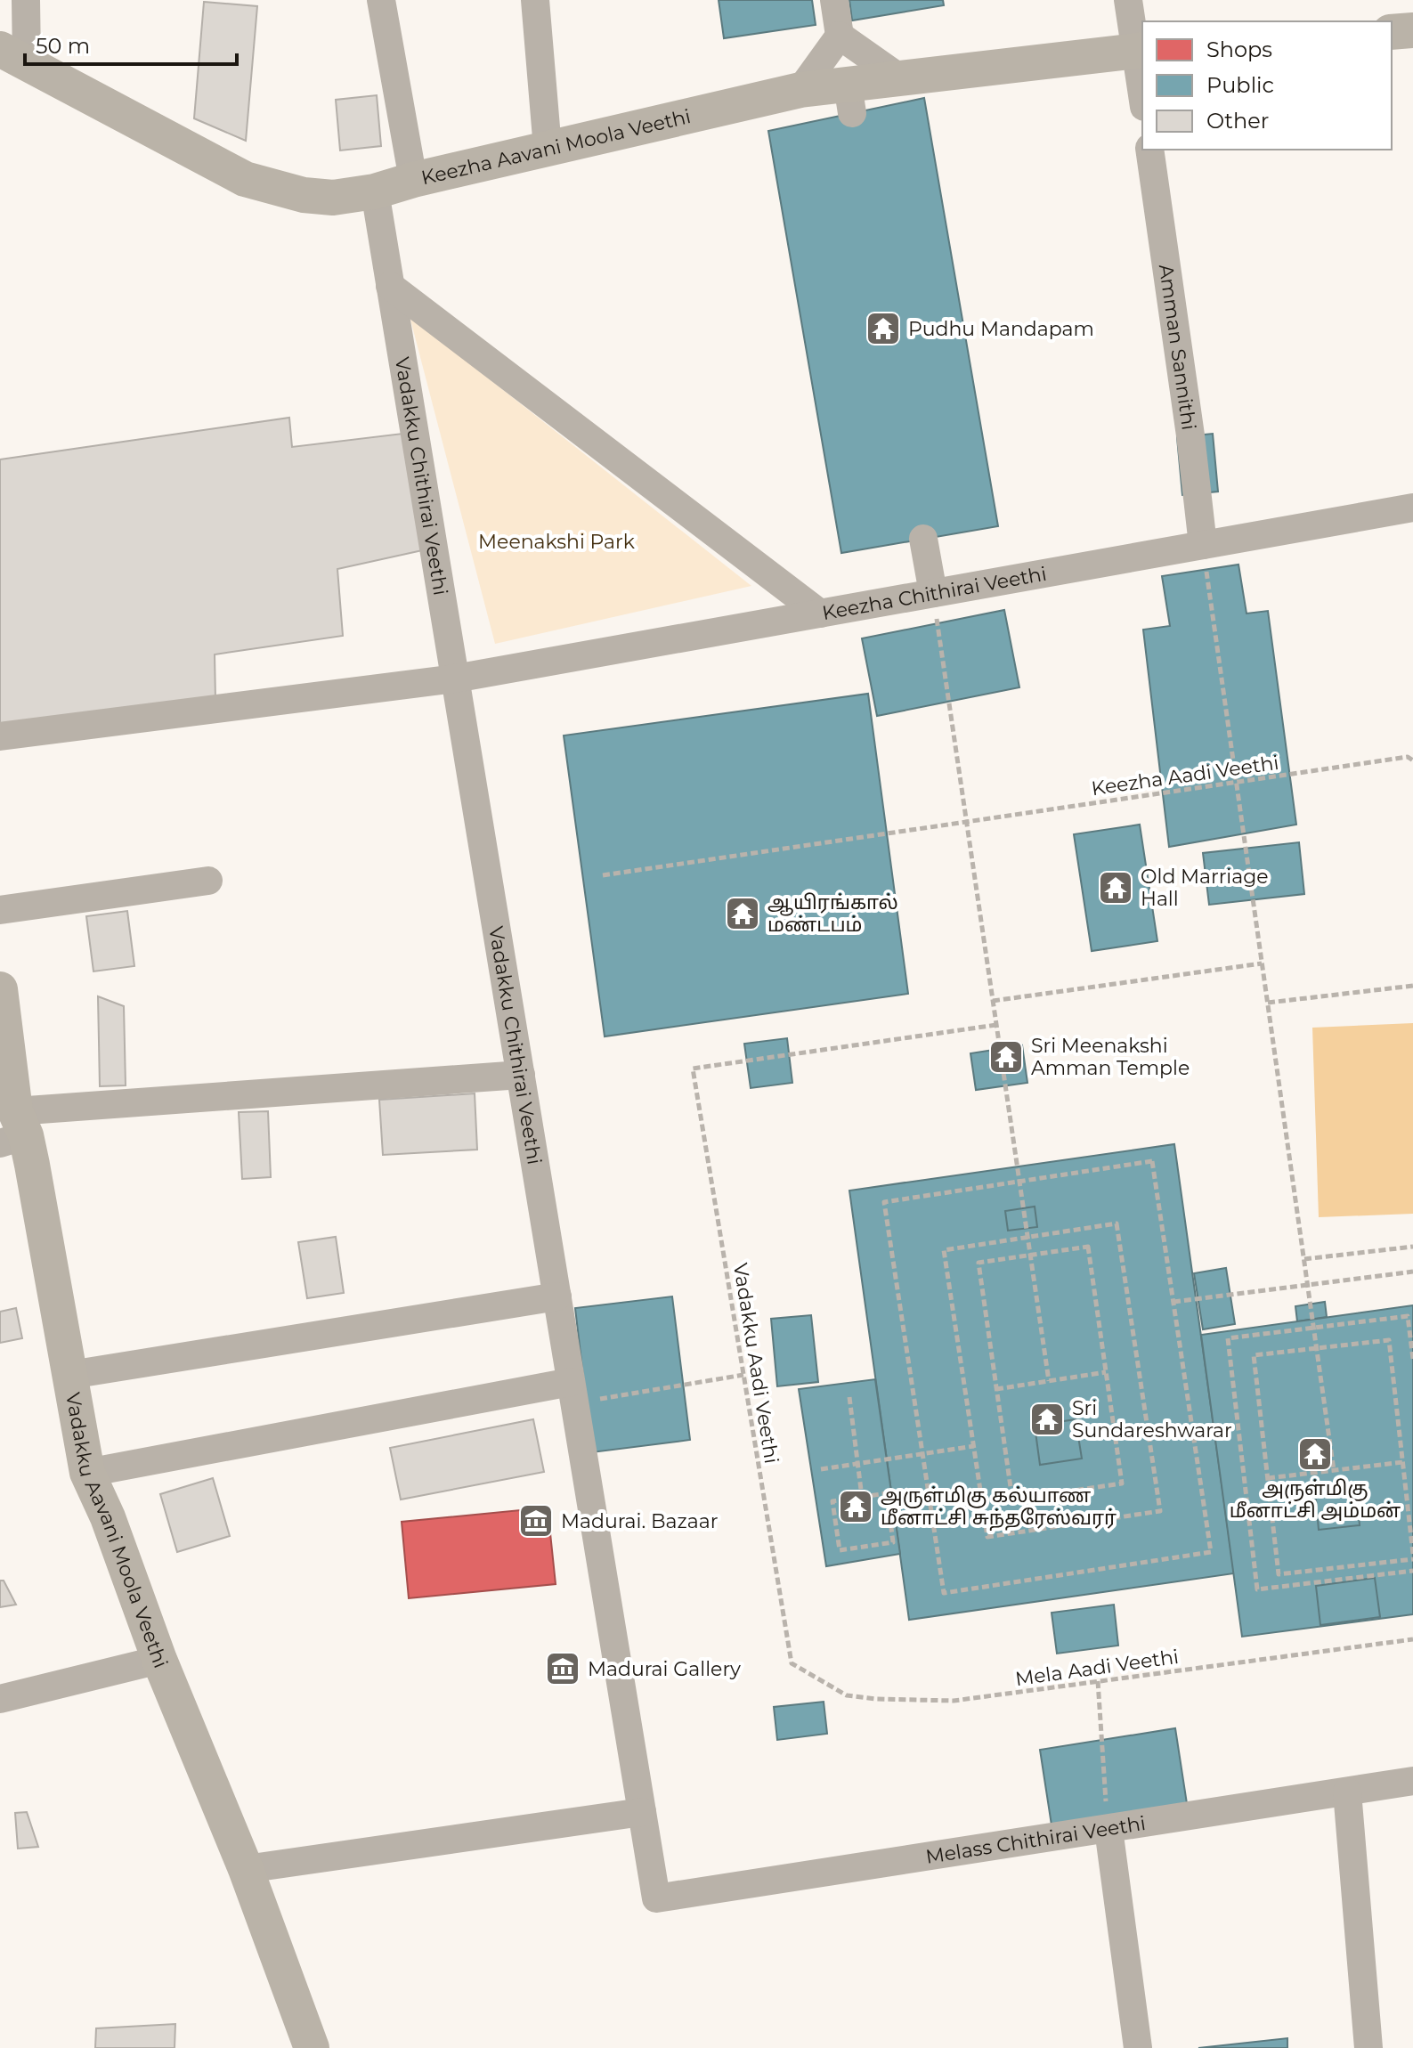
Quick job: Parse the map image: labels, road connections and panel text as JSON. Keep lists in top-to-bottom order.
{
  "streets": {
    "main road": ["Keezha Aavani Moola Veethi", "Vadakku Aavani Moola Veethi"],
    "street": [
      "Amman Sannithi",
      "Vadakku Chithirai Veethi",
      "Keezha Chithirai Veethi",
      "Melass Chithirai Veethi"
    ],
    "path": ["Keezha Aadi Veethi", "Vadakku Aadi Veethi", "Mela Aadi Veethi"]
  },
  "crossings": [
    ["Keezha Aavani Moola Veethi", "Vadakku Chithirai Veethi"],
    ["Amman Sannithi", "Keezha Chithirai Veethi"],
    ["Vadakku Chithirai Veethi", "Keezha Chithirai Veethi"],
    ["Vadakku Chithirai Veethi", "Melass Chithirai Veethi"],
    ["Vadakku Aadi Veethi", "Mela Aadi Veethi"]
  ],
  "parks": ["Meenakshi Park"],
  "places": {
    "temple": [
      "Pudhu Mandapam",
      "Old Marriage Hall",
      "ஆயிரங்கால் மண்டபம்",
      "Sri Meenakshi Amman Temple",
      "Sri Sundareshwarar",
      "அருள்மிகு மீனாட்சி அம்மன்",
      "அருள்மிகு கல்யாண மீனாட்சி சுந்தரேஸ்வரர்"
    ],
    "museum": ["Madurai. Bazaar", "Madurai Gallery"]
  },
  "legend": ["Shops", "Public", "Other"],
  "scale_bar": "50 m"
}
